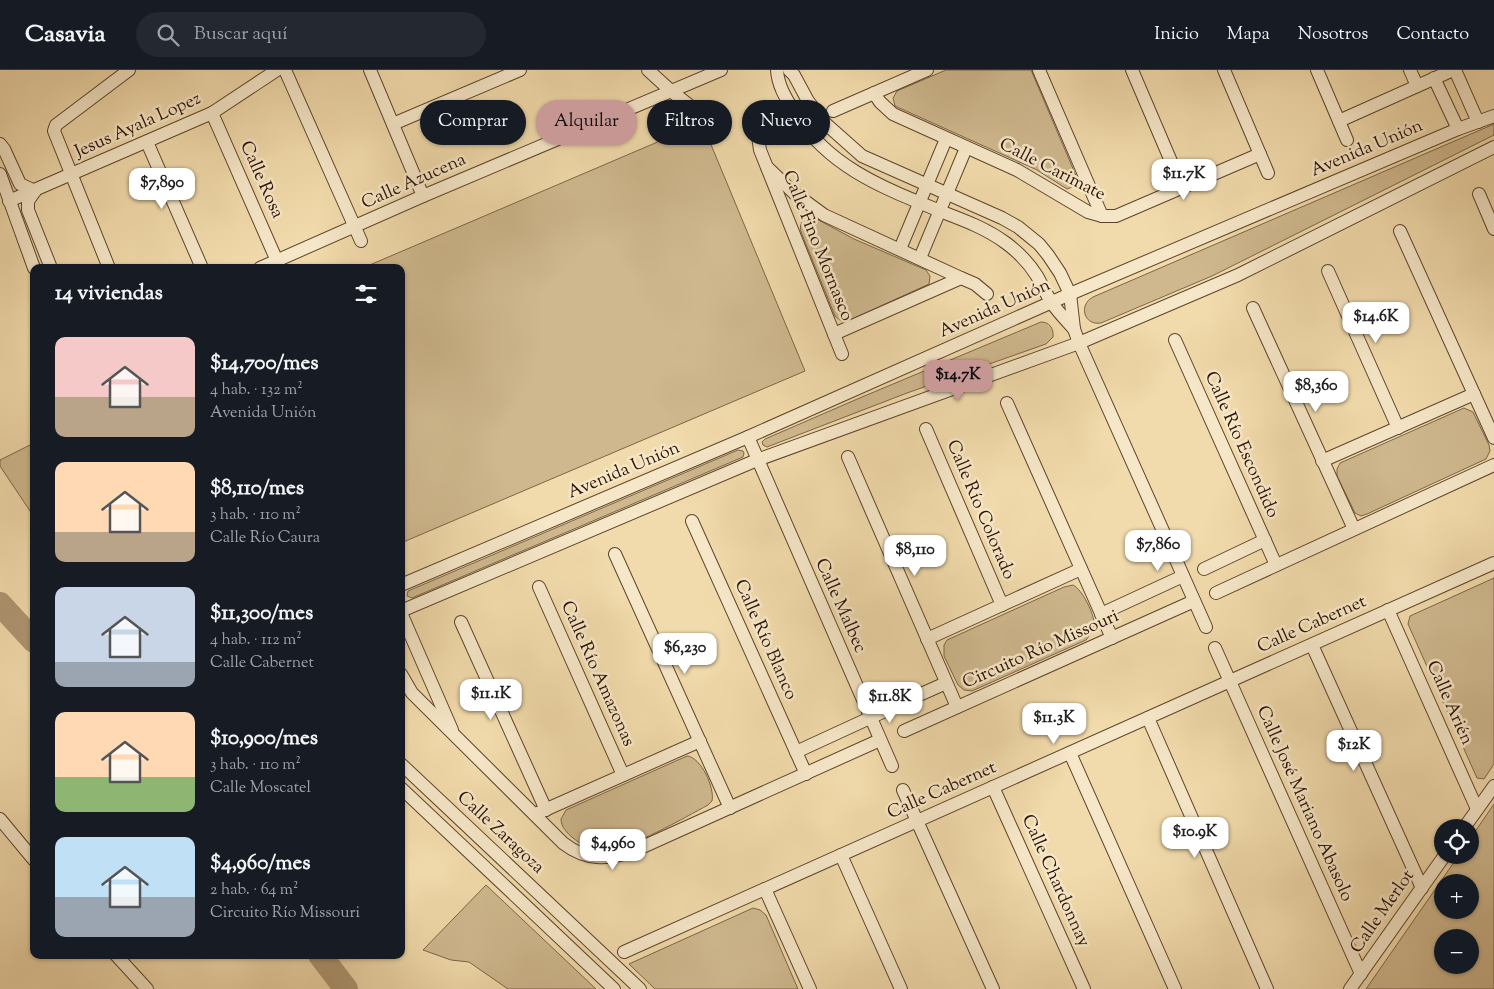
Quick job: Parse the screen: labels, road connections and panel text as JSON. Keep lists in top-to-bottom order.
{
  "streets": {
    "street": [
      "Jesus Ayala Lopez",
      "Avenida Unión",
      "Calle Carimate",
      "Calle Rosa",
      "Calle Azucena",
      "Calle Fino Mornasco",
      "Calle Río Escondido",
      "Calle Río Colorado",
      "Calle Malbec",
      "Calle Cabernet",
      "Calle Río Blanco",
      "Circuito Río Missouri",
      "Calle Río Amazonas",
      "Calle Arién",
      "Calle José Mariano Abasolo",
      "Calle Zaragoza",
      "Calle Chardonnay",
      "Calle Merlot"
    ]
  },
  "crossings": [
    ["Jesus Ayala Lopez", "Calle Rosa"],
    ["Avenida Unión", "Calle Malbec"],
    ["Calle Rosa", "Calle Azucena"],
    ["Calle Cabernet", "Calle Arién"],
    ["Calle Cabernet", "Calle José Mariano Abasolo"],
    ["Calle Cabernet", "Calle Chardonnay"],
    ["Calle José Mariano Abasolo", "Calle Merlot"]
  ],
  "page": {
    "header": "Casavia",
    "search": "Buscar aquí",
    "nav": [
      "Inicio",
      "Mapa",
      "Nosotros",
      "Contacto"
    ],
    "chip": [
      "Comprar",
      "Alquilar",
      "Filtros",
      "Nuevo"
    ],
    "price": [
      "$11.7K",
      "$7,890",
      "$14.6K",
      "$14.7K",
      "$8,360",
      "$7,860",
      "$8,110",
      "$6,230",
      "$11.1K",
      "$11.8K",
      "$11.3K",
      "$12K",
      "$10.9K",
      "$4,960"
    ],
    "heading": "14 viviendas",
    "list": [
      {
        "name": "$14,700/mes",
        "note": "4 hab. · 132 m² · Avenida Unión"
      },
      {
        "name": "$8,110/mes",
        "note": "3 hab. · 110 m² · Calle Río Caura"
      },
      {
        "name": "$11,300/mes",
        "note": "4 hab. · 112 m² · Calle Cabernet"
      },
      {
        "name": "$10,900/mes",
        "note": "3 hab. · 110 m² · Calle Moscatel"
      },
      {
        "name": "$4,960/mes",
        "note": "2 hab. · 64 m² · Circuito Río Missouri"
      }
    ],
    "map_buttons": ["+", "−"]
  }
}
